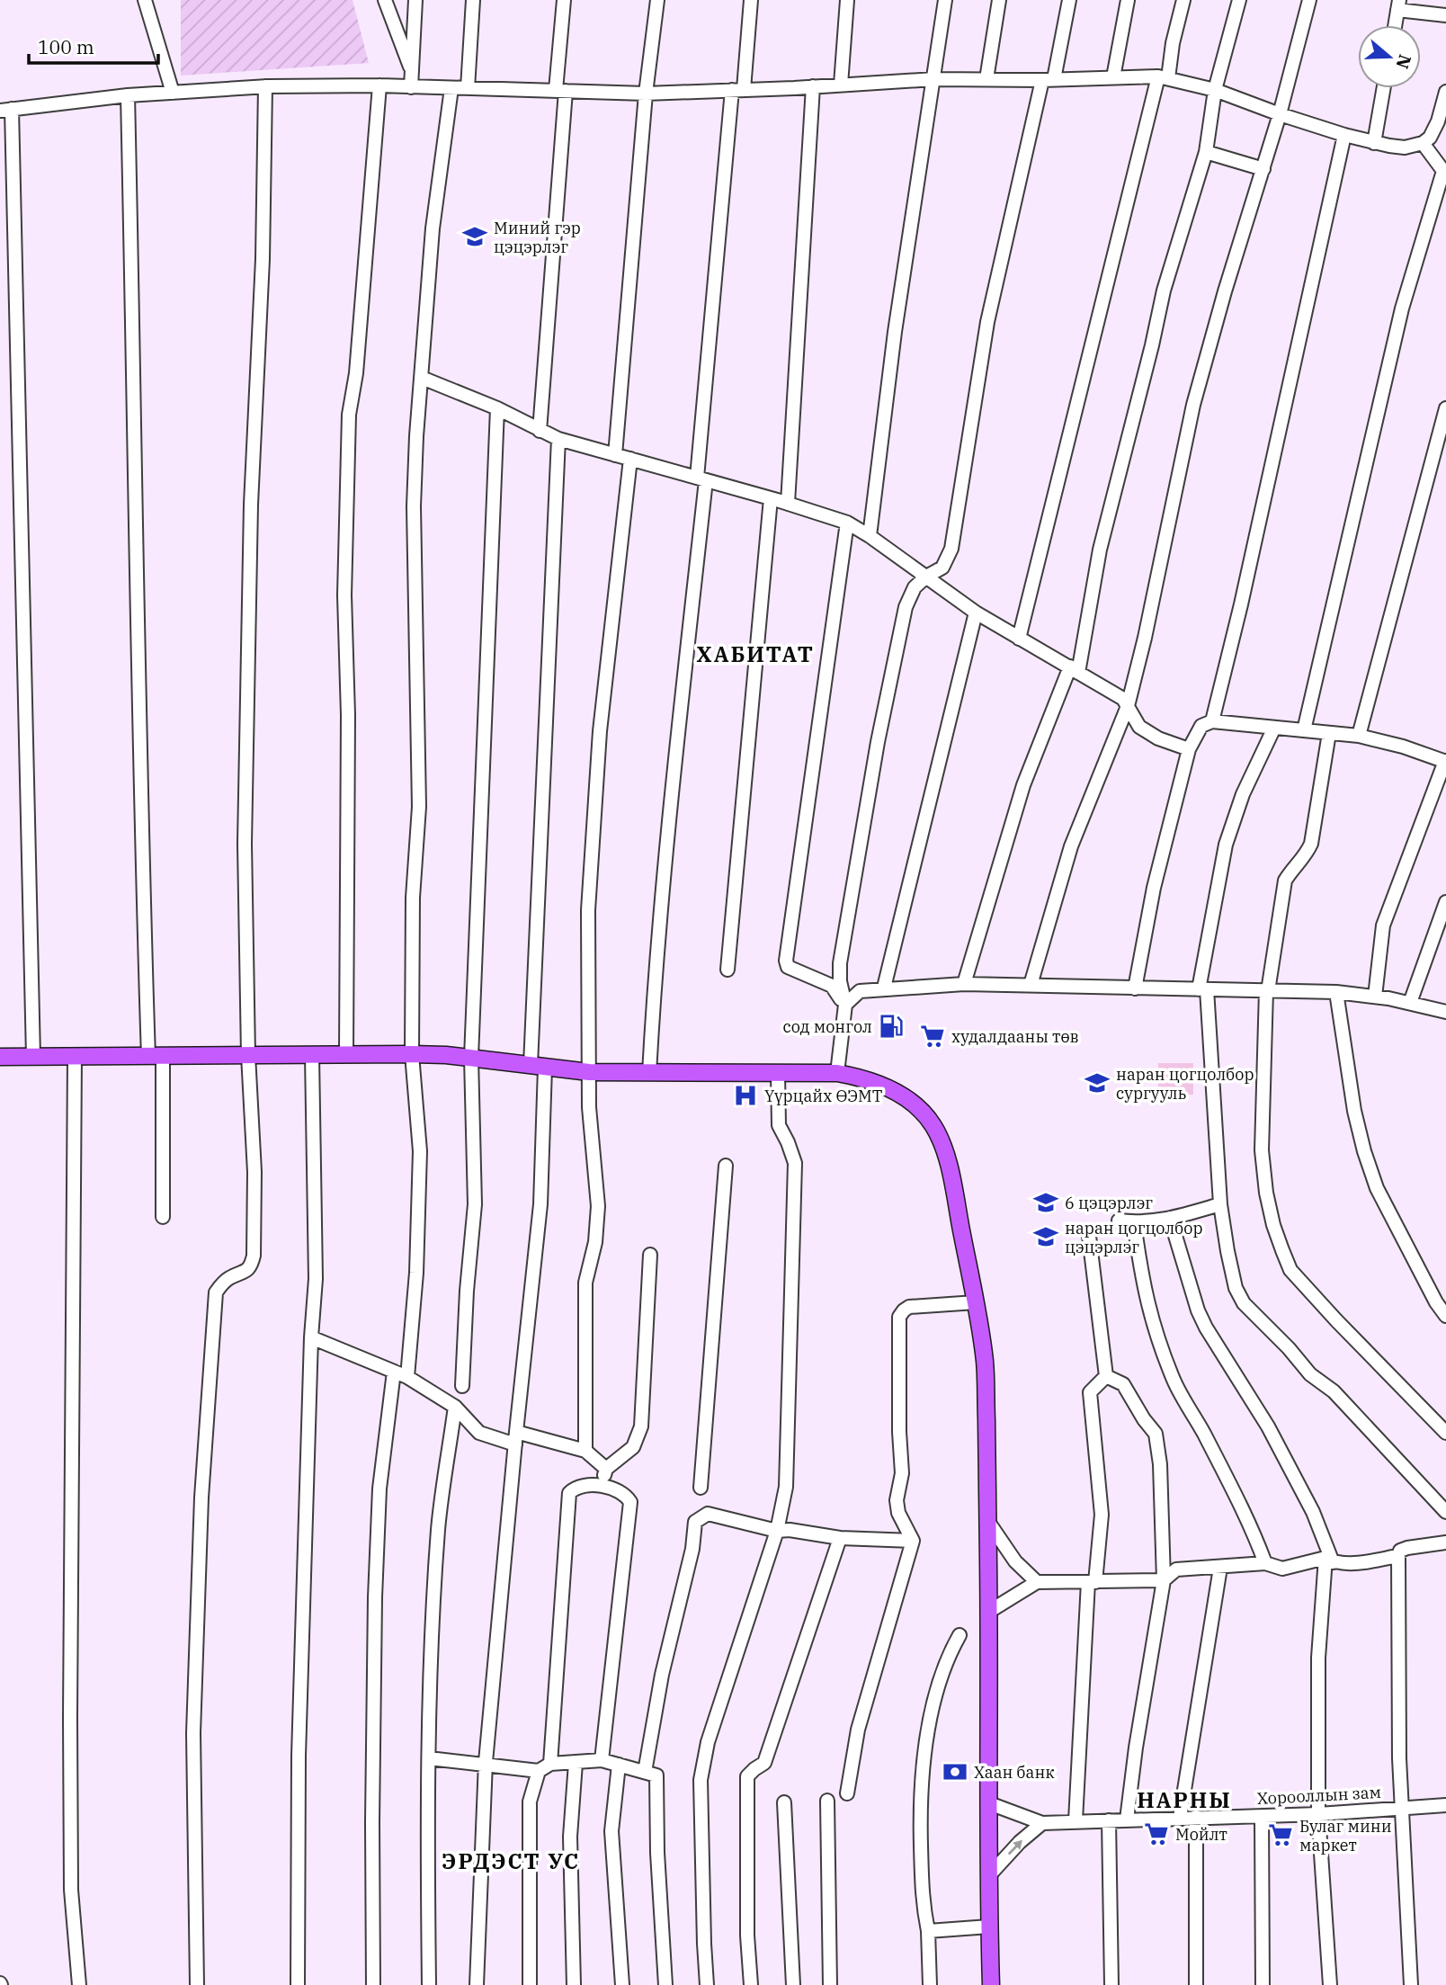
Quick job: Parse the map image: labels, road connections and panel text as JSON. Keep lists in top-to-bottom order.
{
  "streets": {
    "street": ["Хорооллын зам"]
  },
  "districts": ["ХАБИТАТ", "НАРНЫ", "ЭРДЭСТ УС"],
  "places": {
    "school or university": [
      "Миний гэр цэцэрлэг",
      "наран цогцолбор сургууль",
      "6 цэцэрлэг",
      "наран цогцолбор цэцэрлэг"
    ],
    "fuel station": ["сод монгол"],
    "supermarket": ["худалдааны төв", "Мойлт", "Булаг мини маркет"],
    "hospital": ["Үүрцайх ӨЭМТ"],
    "bank": ["Хаан банк"]
  },
  "scale_bar": "100 m",
  "north": "right"
}
